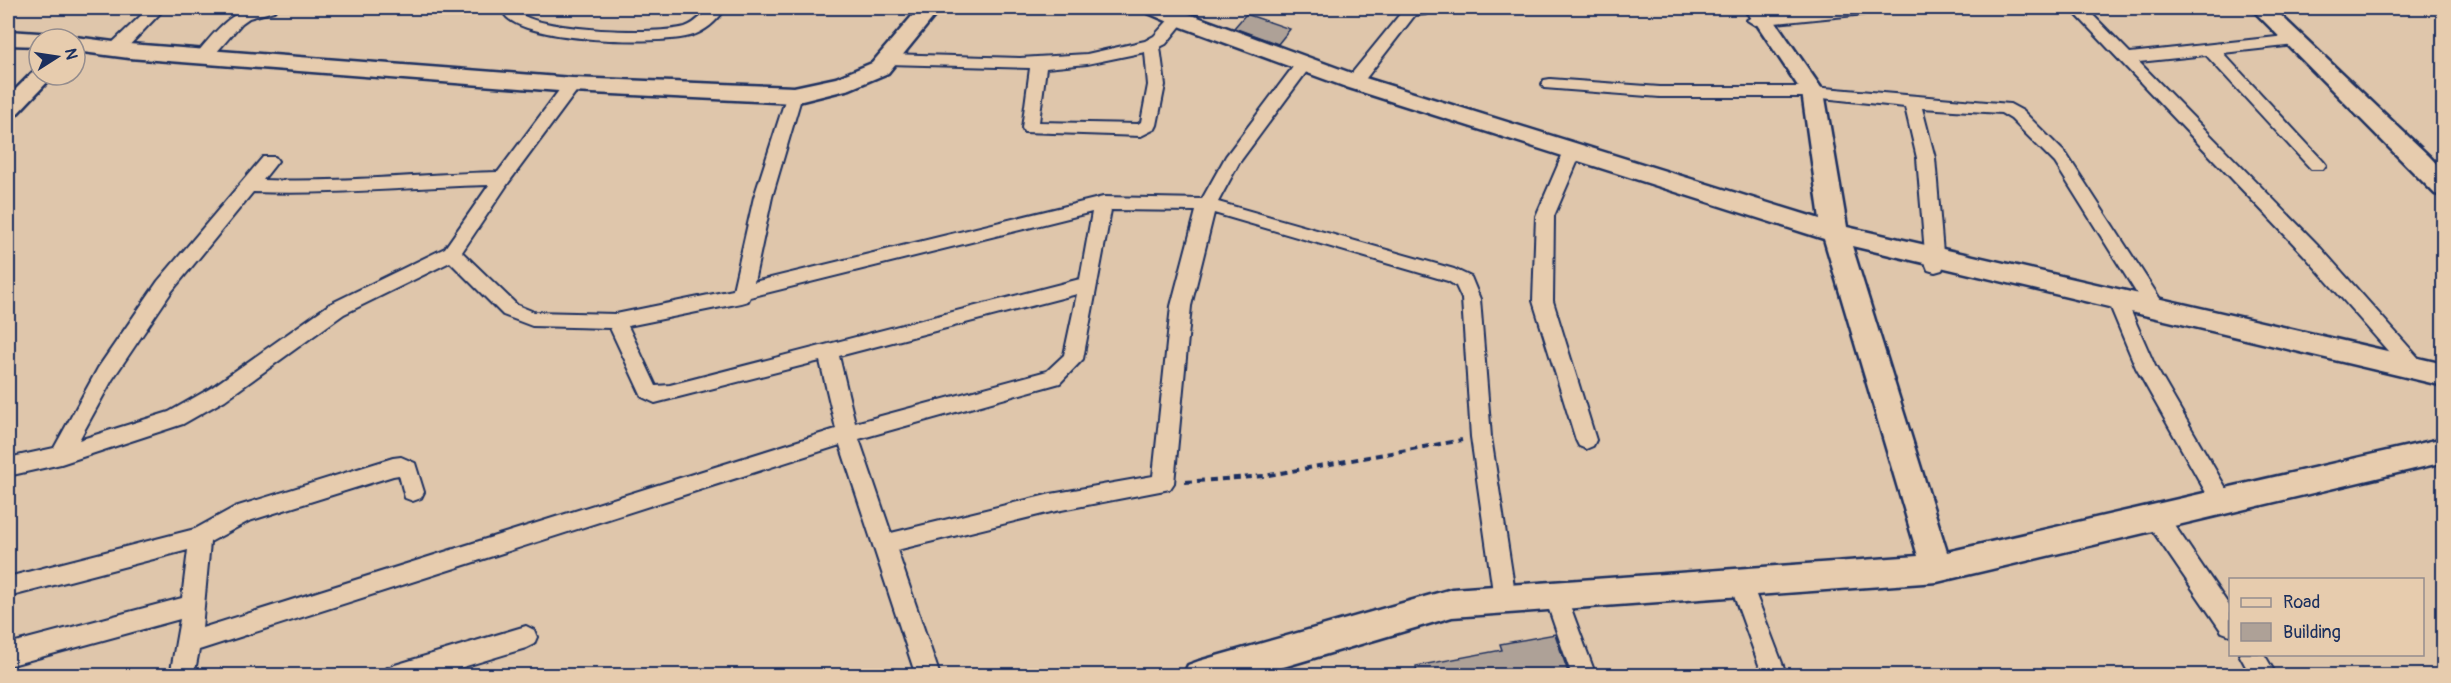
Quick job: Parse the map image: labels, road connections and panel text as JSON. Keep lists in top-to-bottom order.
{
  "legend": ["Road", "Building"],
  "north": "right"
}
